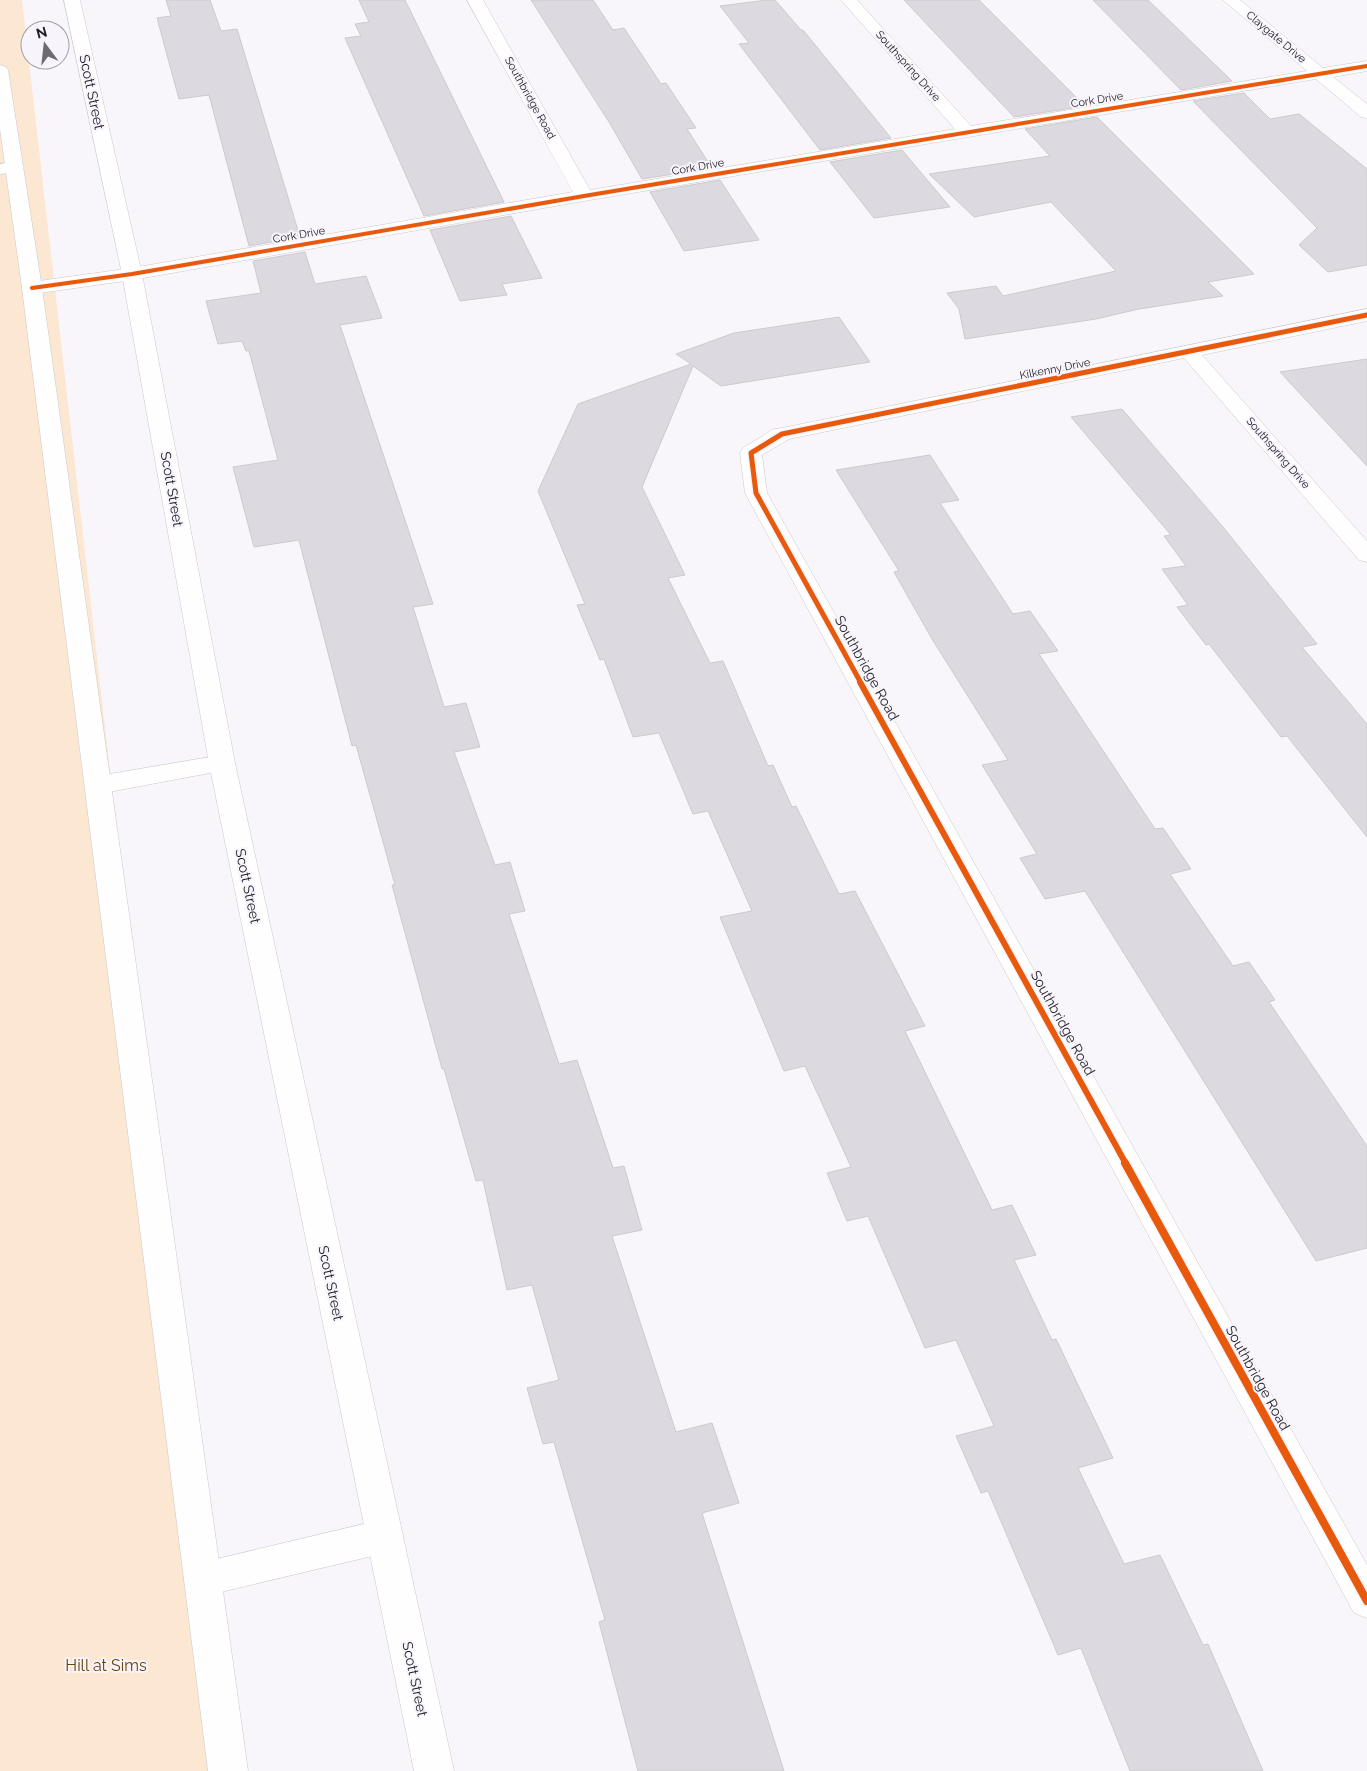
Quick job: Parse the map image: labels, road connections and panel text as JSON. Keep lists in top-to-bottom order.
{
  "streets": {
    "street": [
      "Claygate Drive",
      "Southspring Drive",
      "Scott Street",
      "Southbridge Road",
      "Cork Drive",
      "Kilkenny Drive"
    ]
  },
  "crossings": [
    ["Claygate Drive", "Cork Drive"],
    ["Southspring Drive", "Cork Drive"],
    ["Southspring Drive", "Kilkenny Drive"],
    ["Scott Street", "Cork Drive"],
    ["Southbridge Road", "Cork Drive"],
    ["Southbridge Road", "Kilkenny Drive"]
  ],
  "parks": ["Hill at Sims"],
  "north": "top"
}
